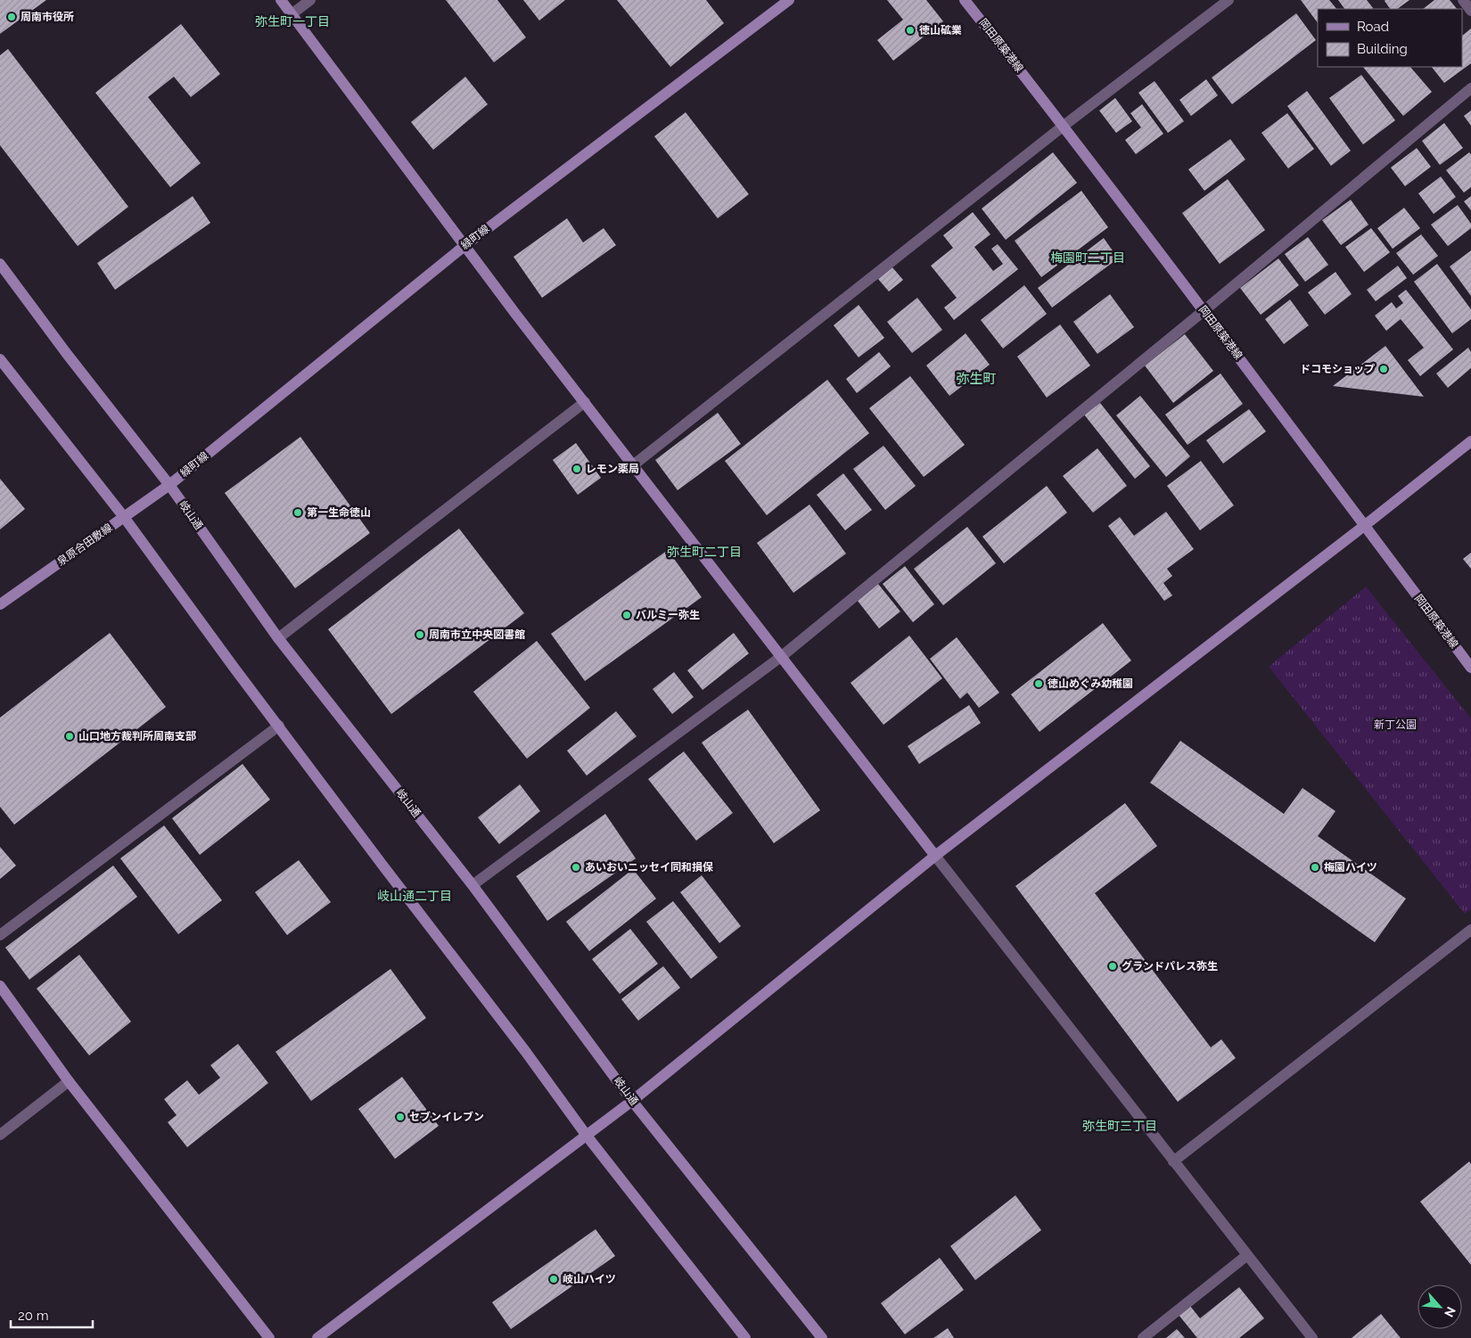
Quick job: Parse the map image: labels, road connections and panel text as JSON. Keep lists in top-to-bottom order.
{
  "streets": {
    "street": [
      "岡田原築港線",
      "緑町線",
      "岐山通",
      "泉原合田敷線"
    ]
  },
  "crossings": [
    ["緑町線", "岐山通"],
    ["緑町線", "泉原合田敷線"],
    ["岐山通", "泉原合田敷線"]
  ],
  "districts": [
    "弥生町一丁目",
    "梅園町二丁目",
    "弥生町",
    "弥生町二丁目",
    "岐山通二丁目",
    "弥生町三丁目"
  ],
  "parks": ["新丁公園"],
  "places": [
    "周南市役所",
    "徳山砿業",
    "ドコモショップ",
    "レモン薬局",
    "第一生命徳山",
    "バルミー弥生",
    "周南市立中央図書館",
    "徳山めぐみ幼稚園",
    "山口地方裁判所周南支部",
    "あいおいニッセイ同和損保",
    "梅園ハイツ",
    "グランドパレス弥生",
    "セブンイレブン",
    "岐山ハイツ"
  ],
  "legend": ["Road", "Building"],
  "scale_bar": "20 m",
  "north": "bottom right"
}
